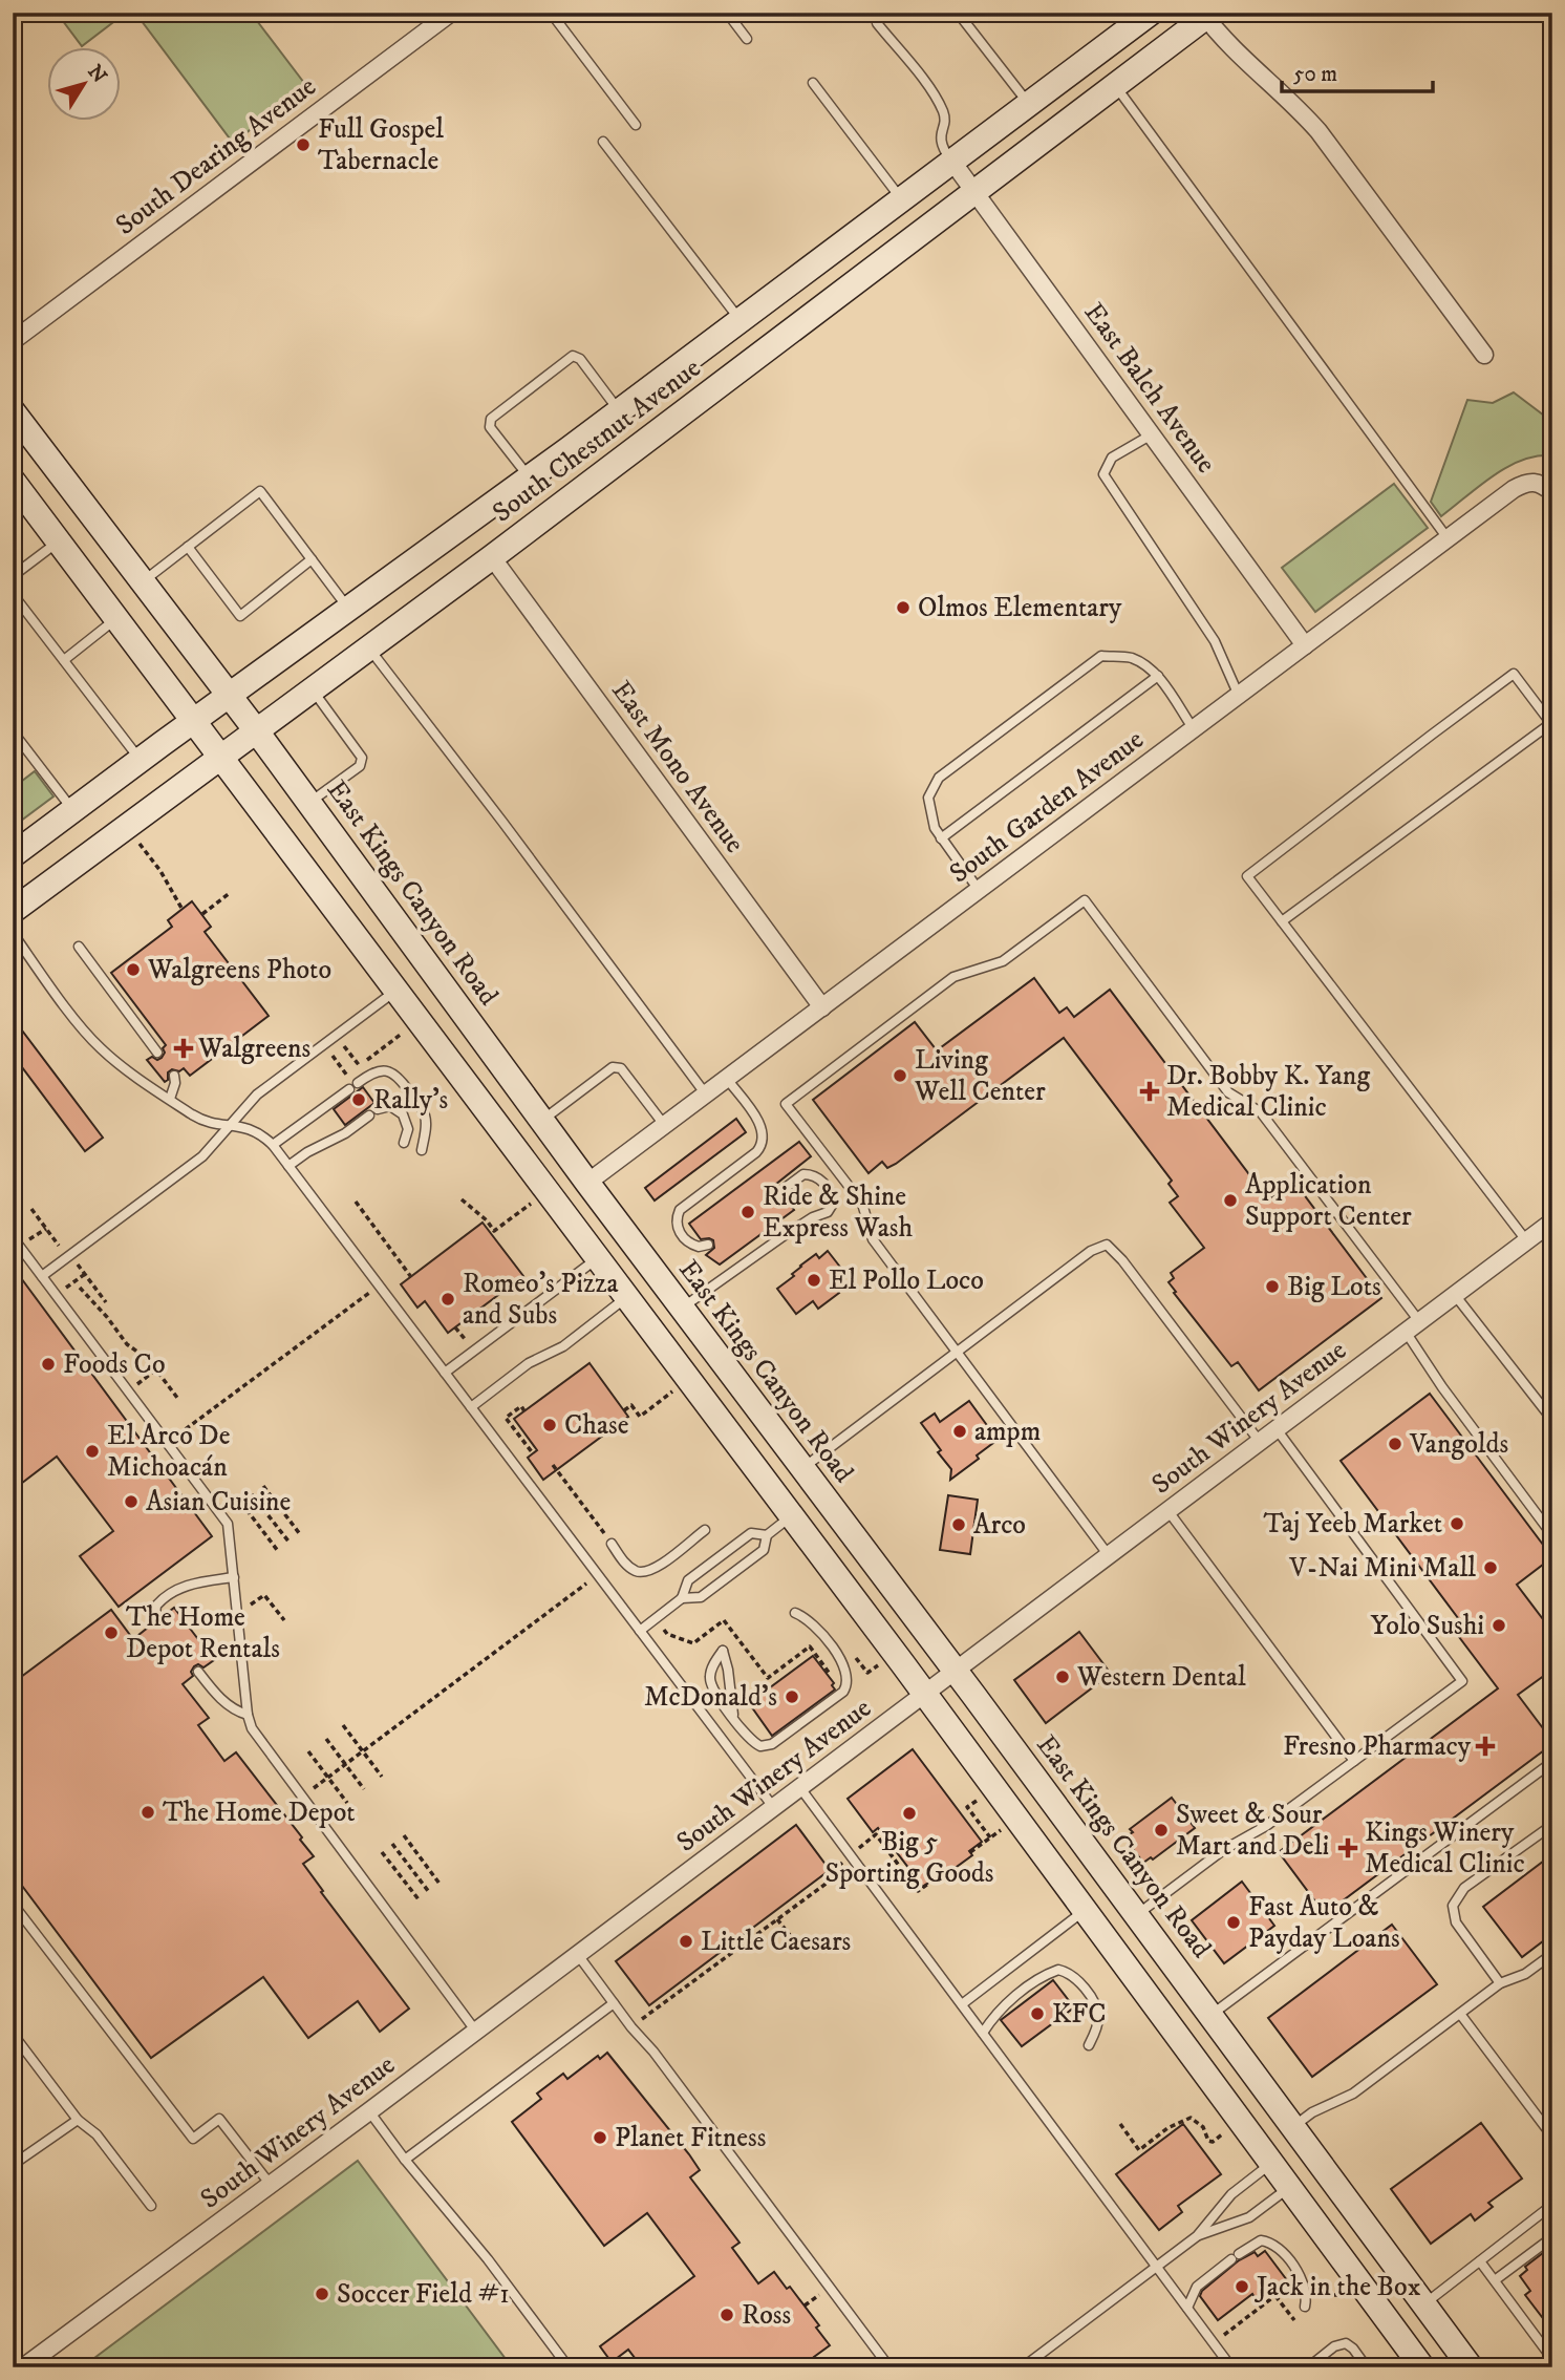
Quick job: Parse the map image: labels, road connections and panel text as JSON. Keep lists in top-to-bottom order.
{
  "streets": {
    "main road": ["South Chestnut Avenue", "East Kings Canyon Road"],
    "street": [
      "South Dearing Avenue",
      "East Balch Avenue",
      "East Mono Avenue",
      "South Garden Avenue",
      "South Winery Avenue"
    ]
  },
  "crossings": [
    ["East Balch Avenue", "South Chestnut Avenue"],
    ["East Balch Avenue", "South Garden Avenue"],
    ["South Chestnut Avenue", "East Mono Avenue"],
    ["South Chestnut Avenue", "East Kings Canyon Road"],
    ["East Mono Avenue", "South Garden Avenue"],
    ["South Garden Avenue", "East Kings Canyon Road"],
    ["East Kings Canyon Road", "South Winery Avenue"]
  ],
  "places": {
    "other": [
      "Full Gospel Tabernacle",
      "Olmos Elementary",
      "Walgreens Photo",
      "Living Well Center",
      "Rally's",
      "Application Support Center",
      "Ride & Shine Express Wash",
      "El Pollo Loco",
      "Big Lots",
      "Romeo's Pizza and Subs",
      "Foods Co",
      "Chase",
      "ampm",
      "Vangolds",
      "El Arco De Michoacán",
      "Asian Cuisine",
      "Taj Yeeb Market",
      "Arco",
      "V-Nai Mini Mall",
      "Yolo Sushi",
      "The Home Depot Rentals",
      "Western Dental",
      "McDonald's",
      "The Home Depot",
      "Big 5 Sporting Goods",
      "Sweet & Sour Mart and Deli",
      "Fast Auto & Payday Loans",
      "Little Caesars",
      "KFC",
      "Planet Fitness",
      "Jack in the Box",
      "Soccer Field #1",
      "Ross"
    ],
    "health": [
      "Walgreens",
      "Dr. Bobby K. Yang Medical Clinic",
      "Fresno Pharmacy",
      "Kings Winery Medical Clinic"
    ]
  },
  "scale_bar": "50 m",
  "north": "top right"
}
